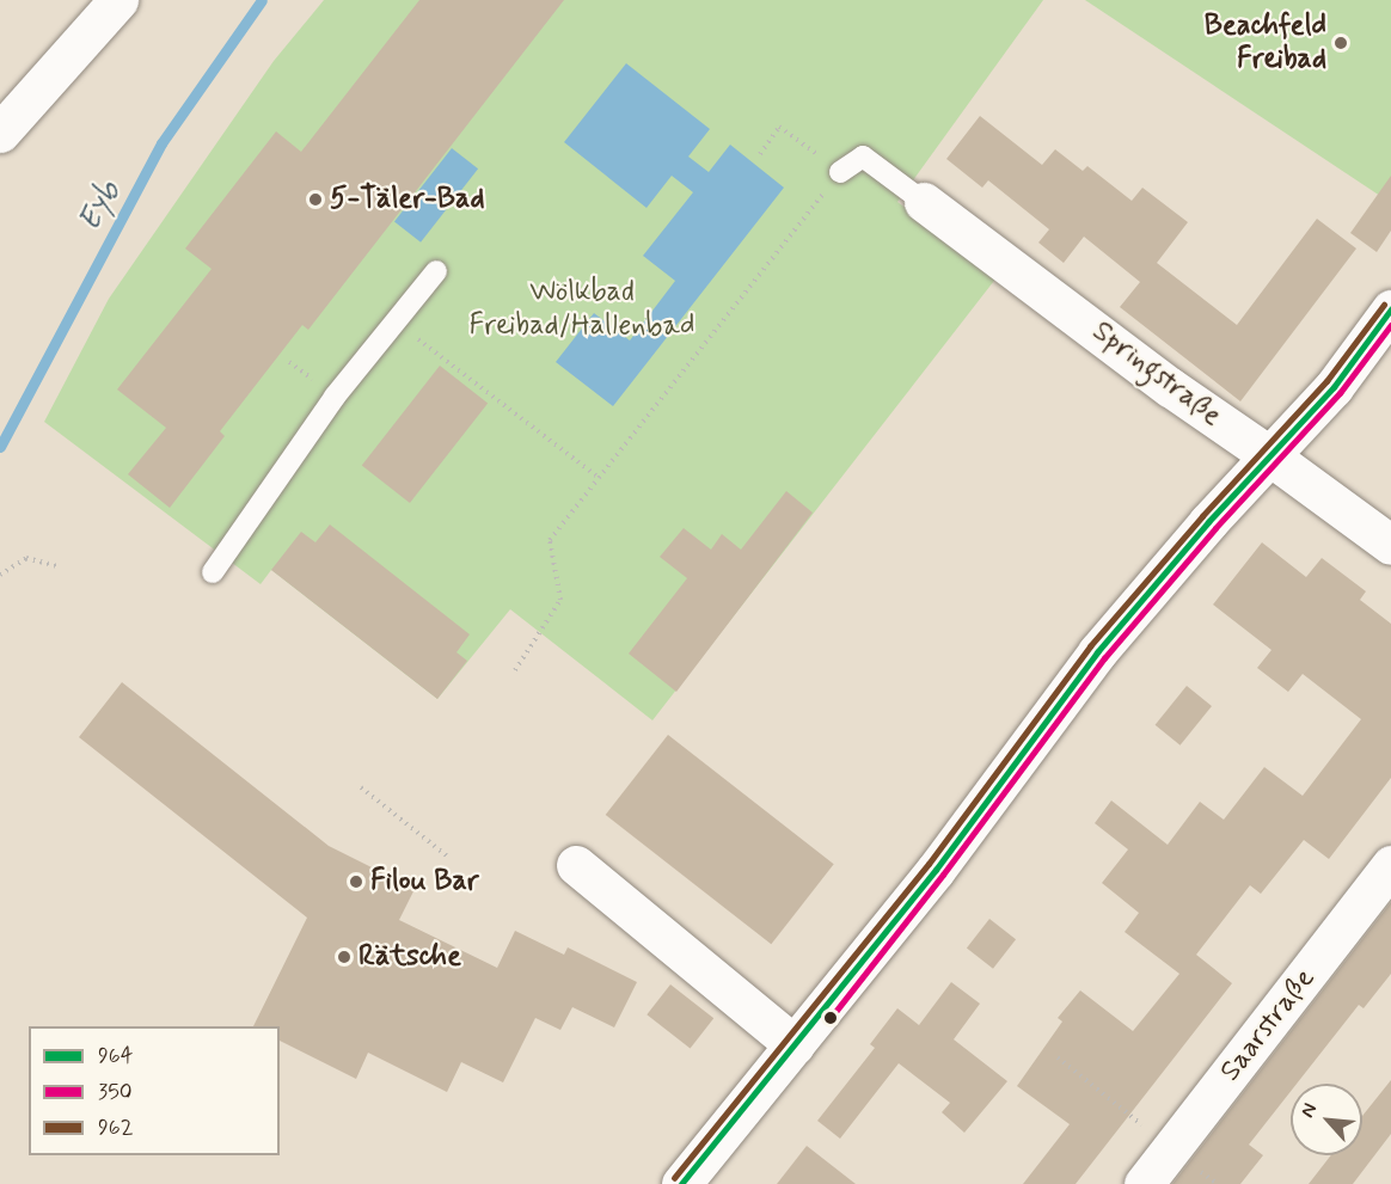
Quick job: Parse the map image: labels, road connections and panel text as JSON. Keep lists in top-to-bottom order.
{
  "streets": {
    "street": ["Springstraße", "Saarstraße"]
  },
  "water": ["Eyb"],
  "parks": ["Wölkbad Freibad/Hallenbad"],
  "places": [
    "Beachfeld Freibad",
    "5-Täler-Bad",
    "Filou Bar",
    "Rätsche"
  ],
  "lines": ["transit line 962", "transit line 964", "transit line 350"],
  "legend": ["964", "350", "962"],
  "north": "top left"
}
